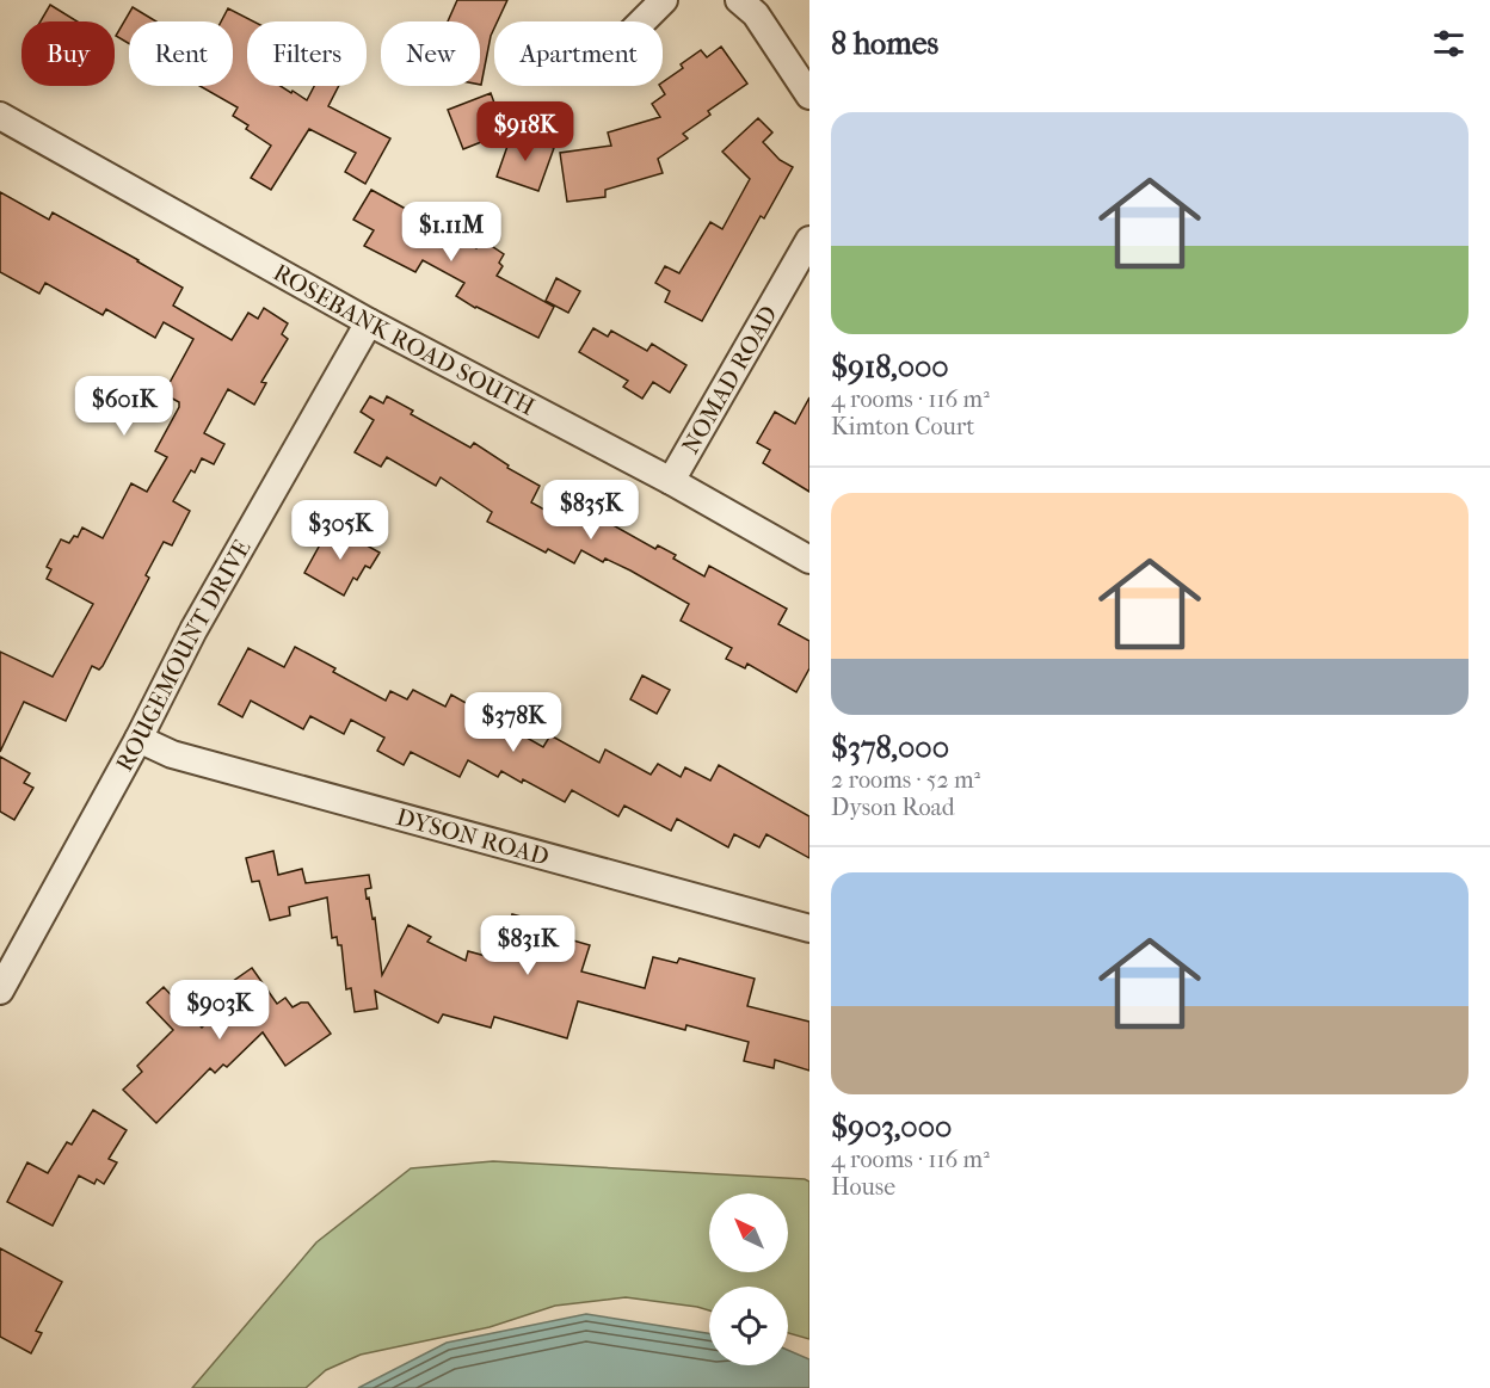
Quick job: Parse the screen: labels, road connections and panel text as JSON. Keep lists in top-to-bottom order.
{
  "streets": {
    "street": [
      "ROSEBANK ROAD SOUTH",
      "NOMAD ROAD",
      "ROUGEMOUNT DRIVE",
      "DYSON ROAD"
    ]
  },
  "crossings": [
    ["ROSEBANK ROAD SOUTH", "NOMAD ROAD"],
    ["ROSEBANK ROAD SOUTH", "ROUGEMOUNT DRIVE"],
    ["ROUGEMOUNT DRIVE", "DYSON ROAD"]
  ],
  "north": "top left",
  "page": {
    "heading": "8 homes",
    "chip": [
      "Buy",
      "Rent",
      "Filters",
      "New",
      "Apartment"
    ],
    "list": [
      {
        "name": "$918,000",
        "note": "4 rooms · 116 m² · Kimton Court"
      },
      {
        "name": "$378,000",
        "note": "2 rooms · 52 m² · Dyson Road"
      },
      {
        "name": "$903,000",
        "note": "4 rooms · 116 m² · House"
      }
    ],
    "price": [
      "$918K",
      "$1.11M",
      "$601K",
      "$835K",
      "$305K",
      "$378K",
      "$831K",
      "$903K"
    ]
  }
}
